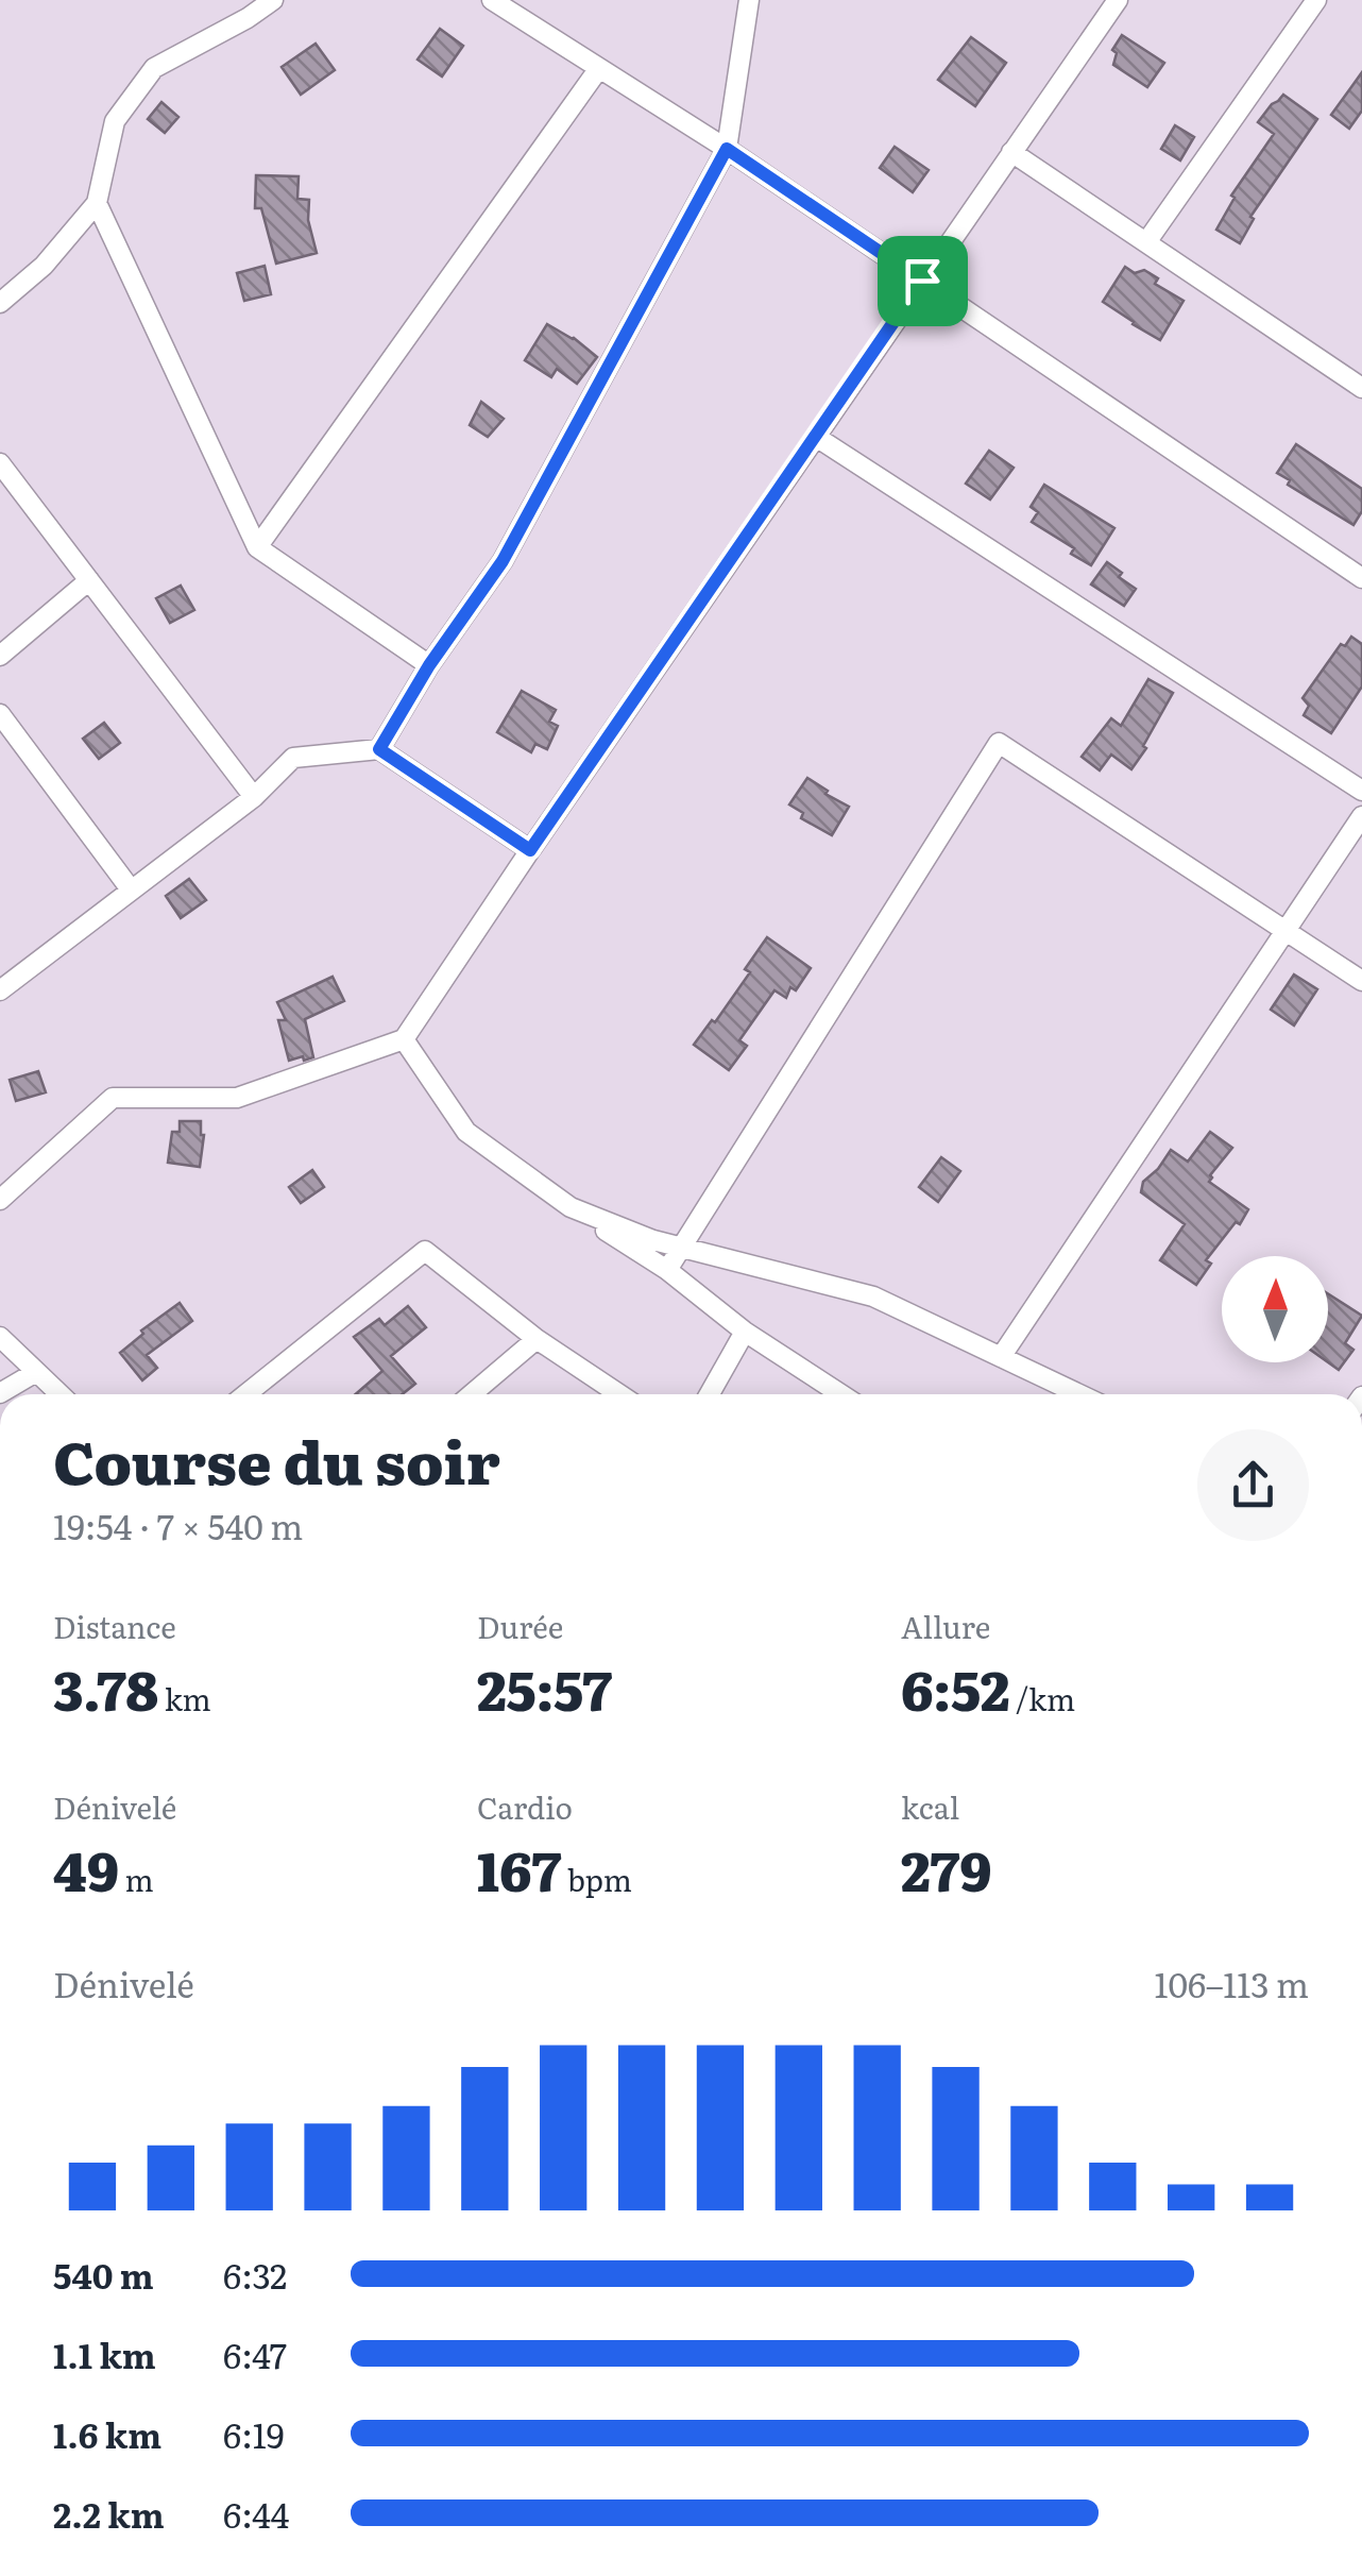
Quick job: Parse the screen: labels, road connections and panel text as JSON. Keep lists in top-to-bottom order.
{
  "north": "top",
  "page": {
    "heading": ["Course du soir", "19:54 · 7 × 540 m"],
    "stats": [
      ["Distance", "3.78 km"],
      ["Durée", "25:57"],
      ["Allure", "6:52 /km"],
      ["Dénivelé", "49 m"],
      ["Cardio", "167 bpm"],
      ["kcal", "279"]
    ],
    "chart": ["Dénivelé", "106–113 m"],
    "list": [
      {
        "name": "540 m",
        "note": "6:32"
      },
      {
        "name": "1.1 km",
        "note": "6:47"
      },
      {
        "name": "1.6 km",
        "note": "6:19"
      },
      {
        "name": "2.2 km",
        "note": "6:44"
      }
    ]
  }
}
